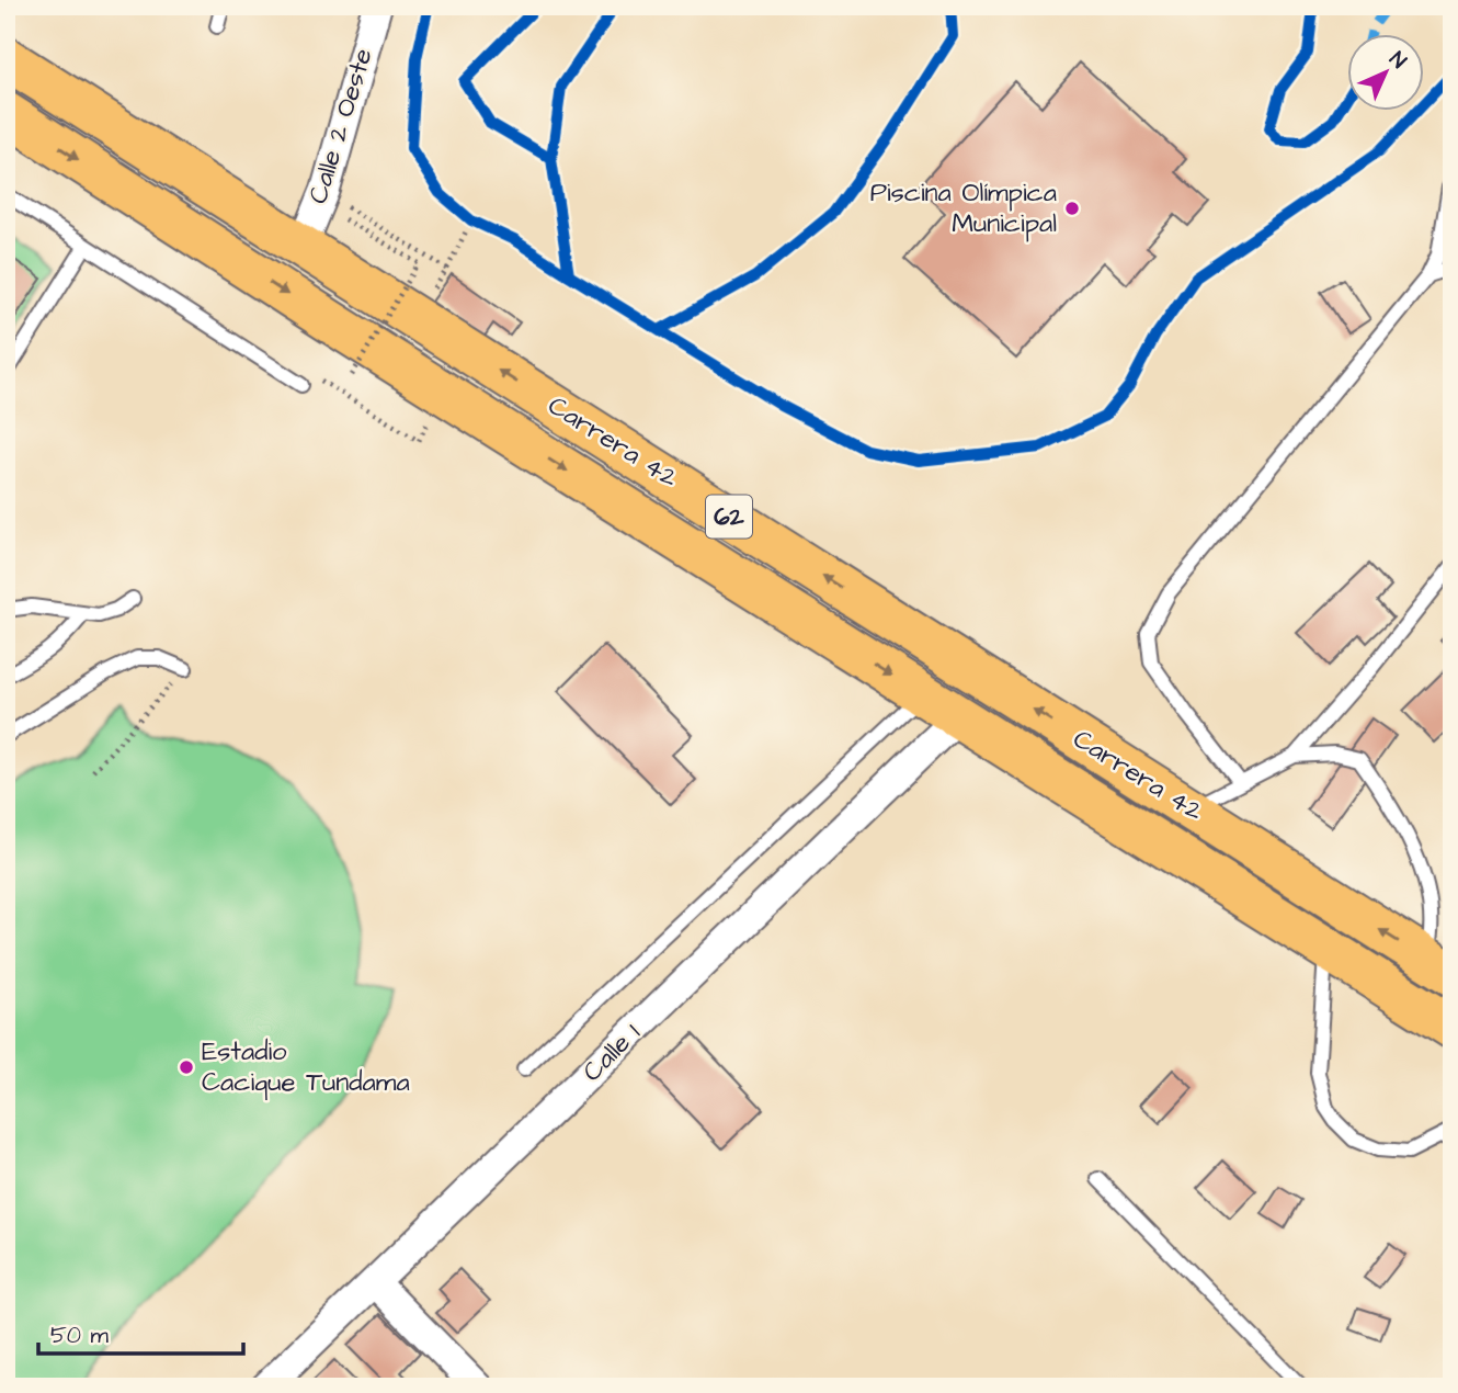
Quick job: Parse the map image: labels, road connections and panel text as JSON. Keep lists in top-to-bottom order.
{
  "streets": {
    "highway": ["Carrera 42", "62"],
    "street": ["Calle 2 Oeste", "Calle 1"]
  },
  "crossings": [
    ["Calle 2 Oeste", "Carrera 42"],
    ["Carrera 42", "Calle 1"]
  ],
  "places": ["Piscina Olímpica Municipal", "Estadio Cacique Tundama"],
  "scale_bar": "50 m",
  "north": "top right"
}
